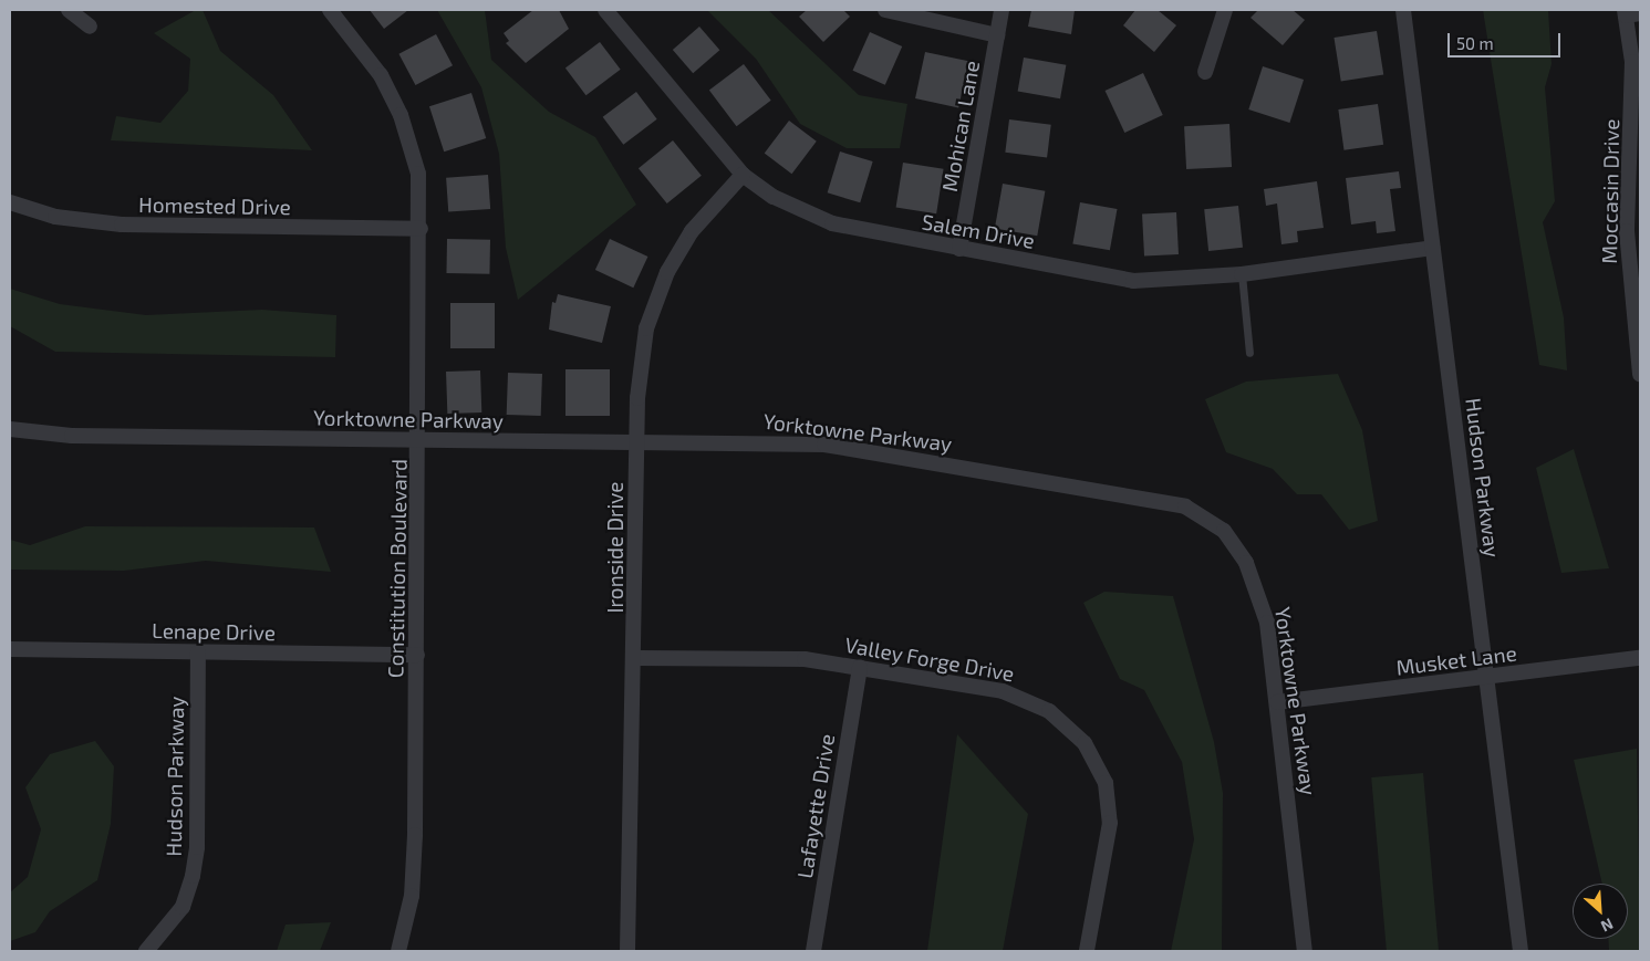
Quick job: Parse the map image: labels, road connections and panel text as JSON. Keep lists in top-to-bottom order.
{
  "streets": {
    "street": [
      "Mohican Lane",
      "Moccasin Drive",
      "Homested Drive",
      "Salem Drive",
      "Yorktowne Parkway",
      "Hudson Parkway",
      "Ironside Drive",
      "Constitution Boulevard",
      "Lenape Drive",
      "Valley Forge Drive",
      "Musket Lane",
      "Lafayette Drive"
    ]
  },
  "crossings": [
    ["Mohican Lane", "Salem Drive"],
    ["Homested Drive", "Constitution Boulevard"],
    ["Salem Drive", "Hudson Parkway"],
    ["Salem Drive", "Ironside Drive"],
    ["Yorktowne Parkway", "Ironside Drive"],
    ["Yorktowne Parkway", "Constitution Boulevard"],
    ["Yorktowne Parkway", "Musket Lane"],
    ["Hudson Parkway", "Lenape Drive"],
    ["Hudson Parkway", "Musket Lane"],
    ["Ironside Drive", "Valley Forge Drive"],
    ["Constitution Boulevard", "Lenape Drive"],
    ["Valley Forge Drive", "Lafayette Drive"]
  ],
  "scale_bar": "50 m",
  "north": "bottom right"
}
